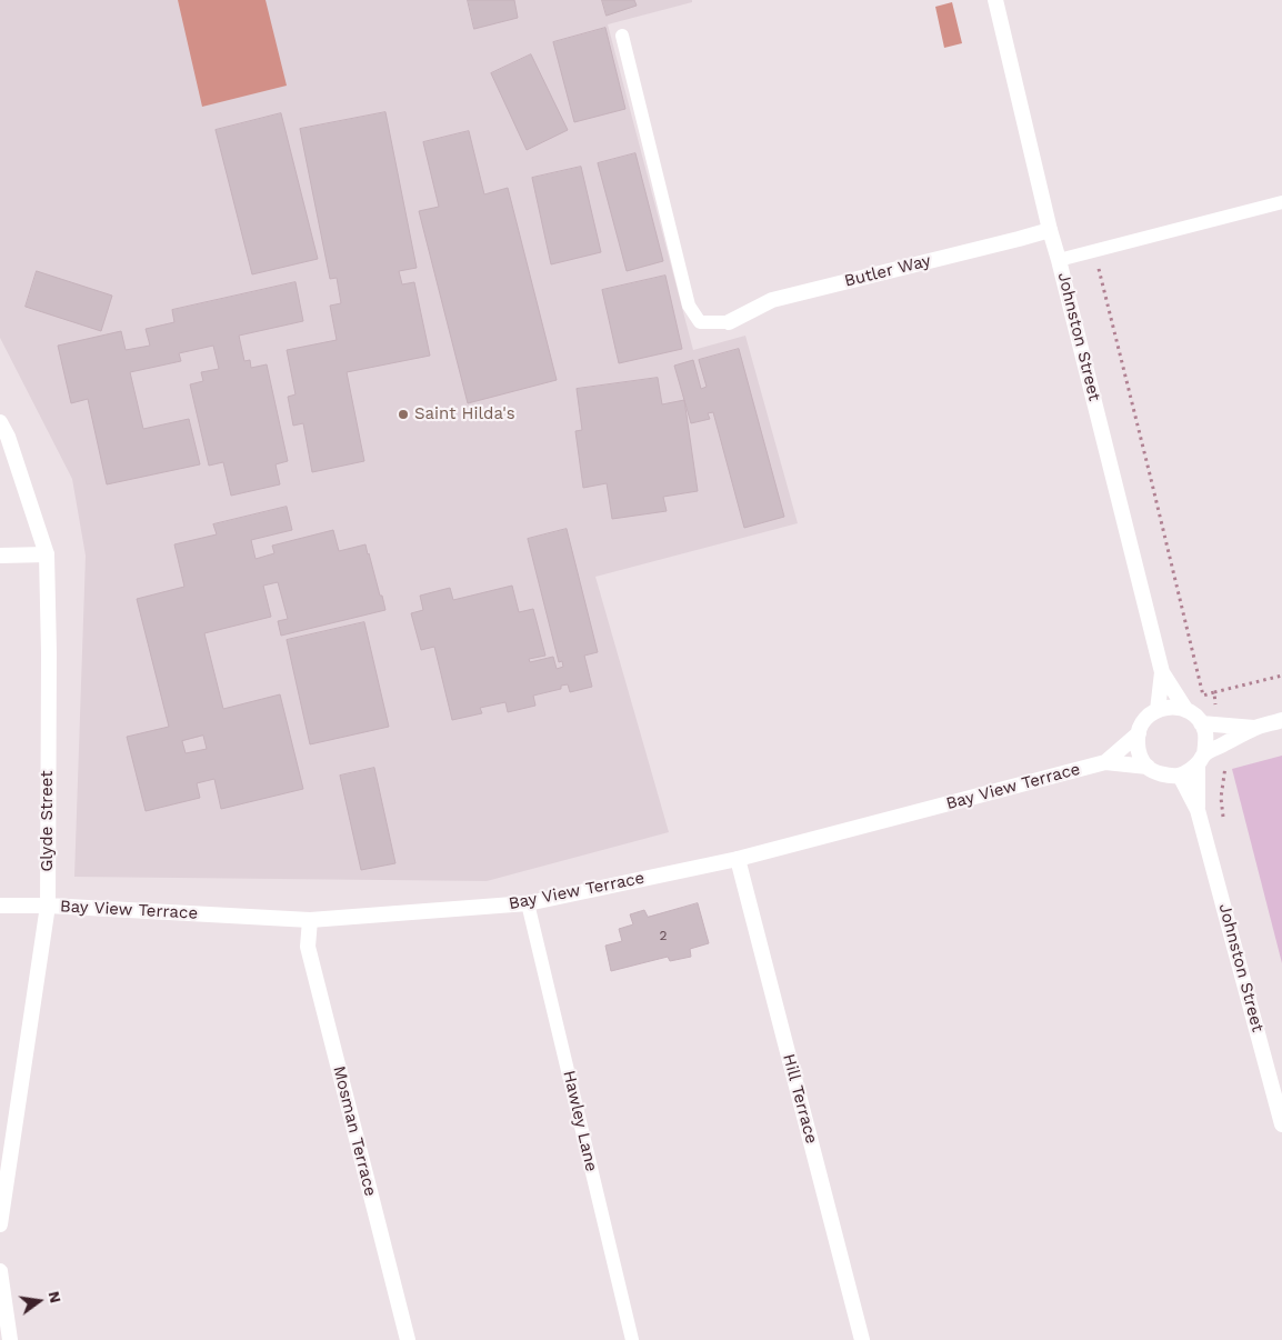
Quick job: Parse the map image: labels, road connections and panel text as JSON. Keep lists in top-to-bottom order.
{
  "streets": {
    "street": [
      "Butler Way",
      "Johnston Street",
      "Bay View Terrace",
      "Glyde Street",
      "Hill Terrace",
      "Mosman Terrace"
    ],
    "lane": ["Hawley Lane"]
  },
  "crossings": [
    ["Butler Way", "Johnston Street"],
    ["Johnston Street", "Bay View Terrace"],
    ["Bay View Terrace", "Glyde Street"],
    ["Bay View Terrace", "Hill Terrace"],
    ["Bay View Terrace", "Hawley Lane"],
    ["Bay View Terrace", "Mosman Terrace"]
  ],
  "places": ["Saint Hilda's"],
  "house_numbers": ["2"],
  "north": "right"
}
